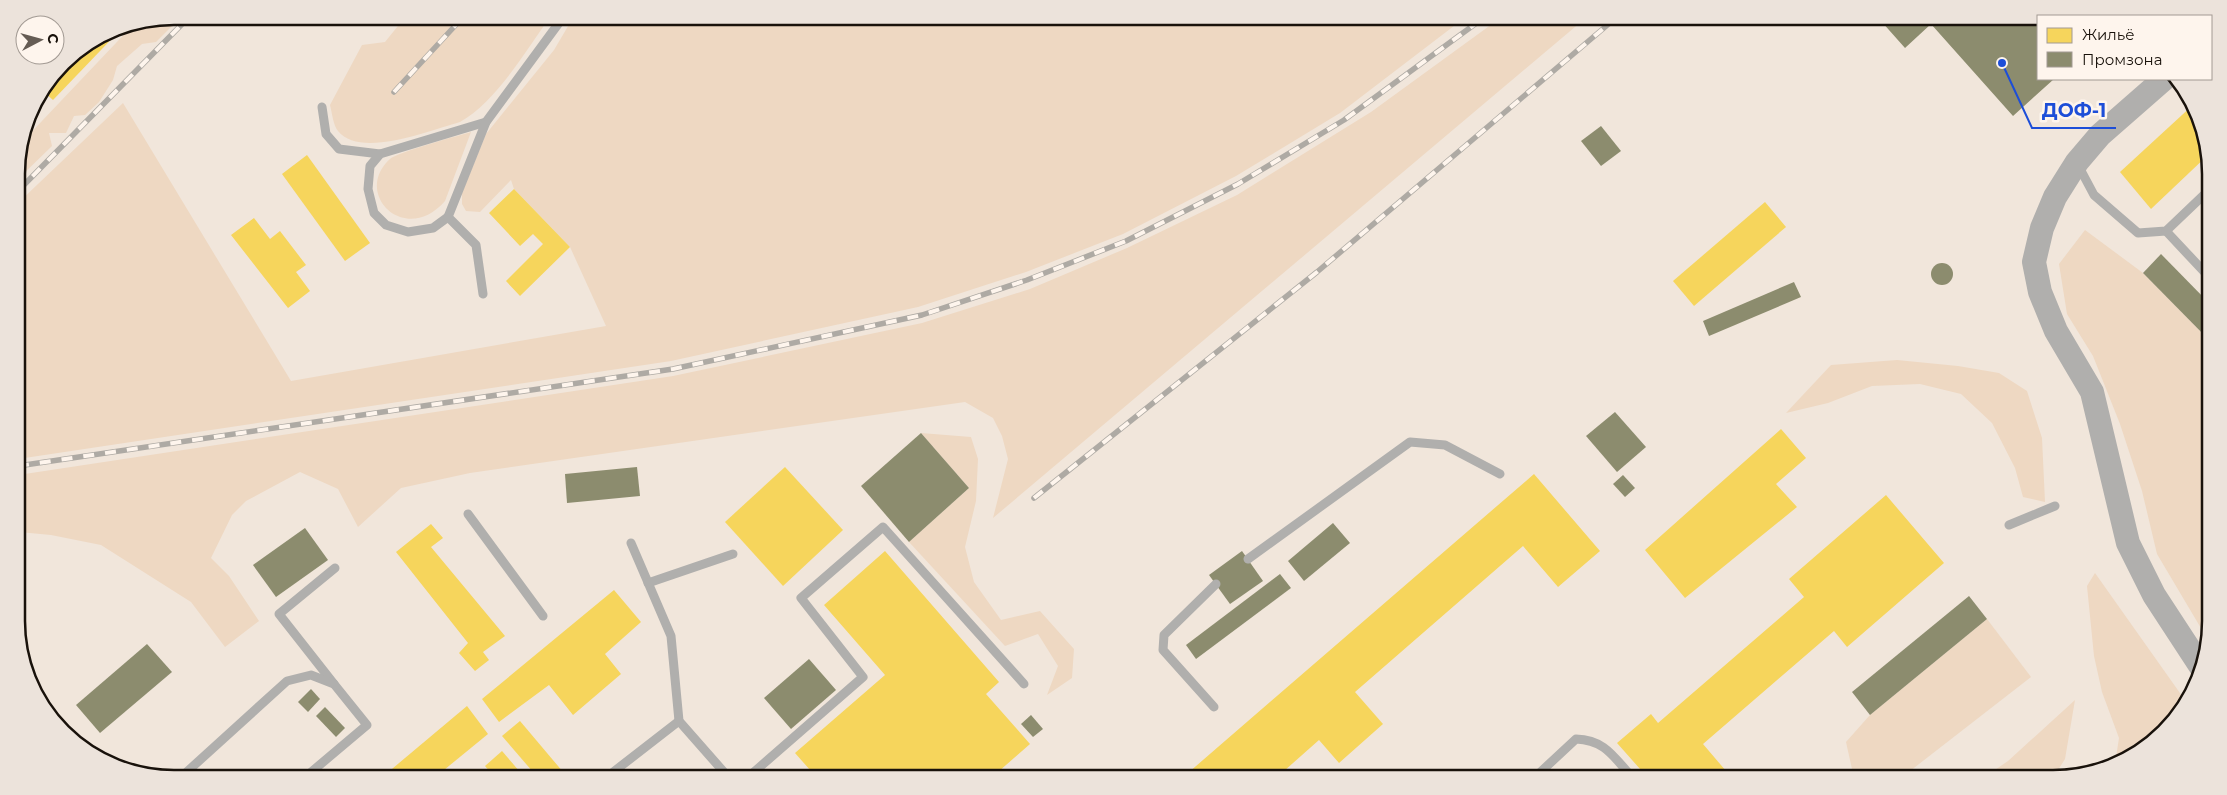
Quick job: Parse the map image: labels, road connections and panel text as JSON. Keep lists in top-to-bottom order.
{
  "places": ["ДОФ-1"],
  "legend": ["Жильё", "Промзона"],
  "north": "right"
}
